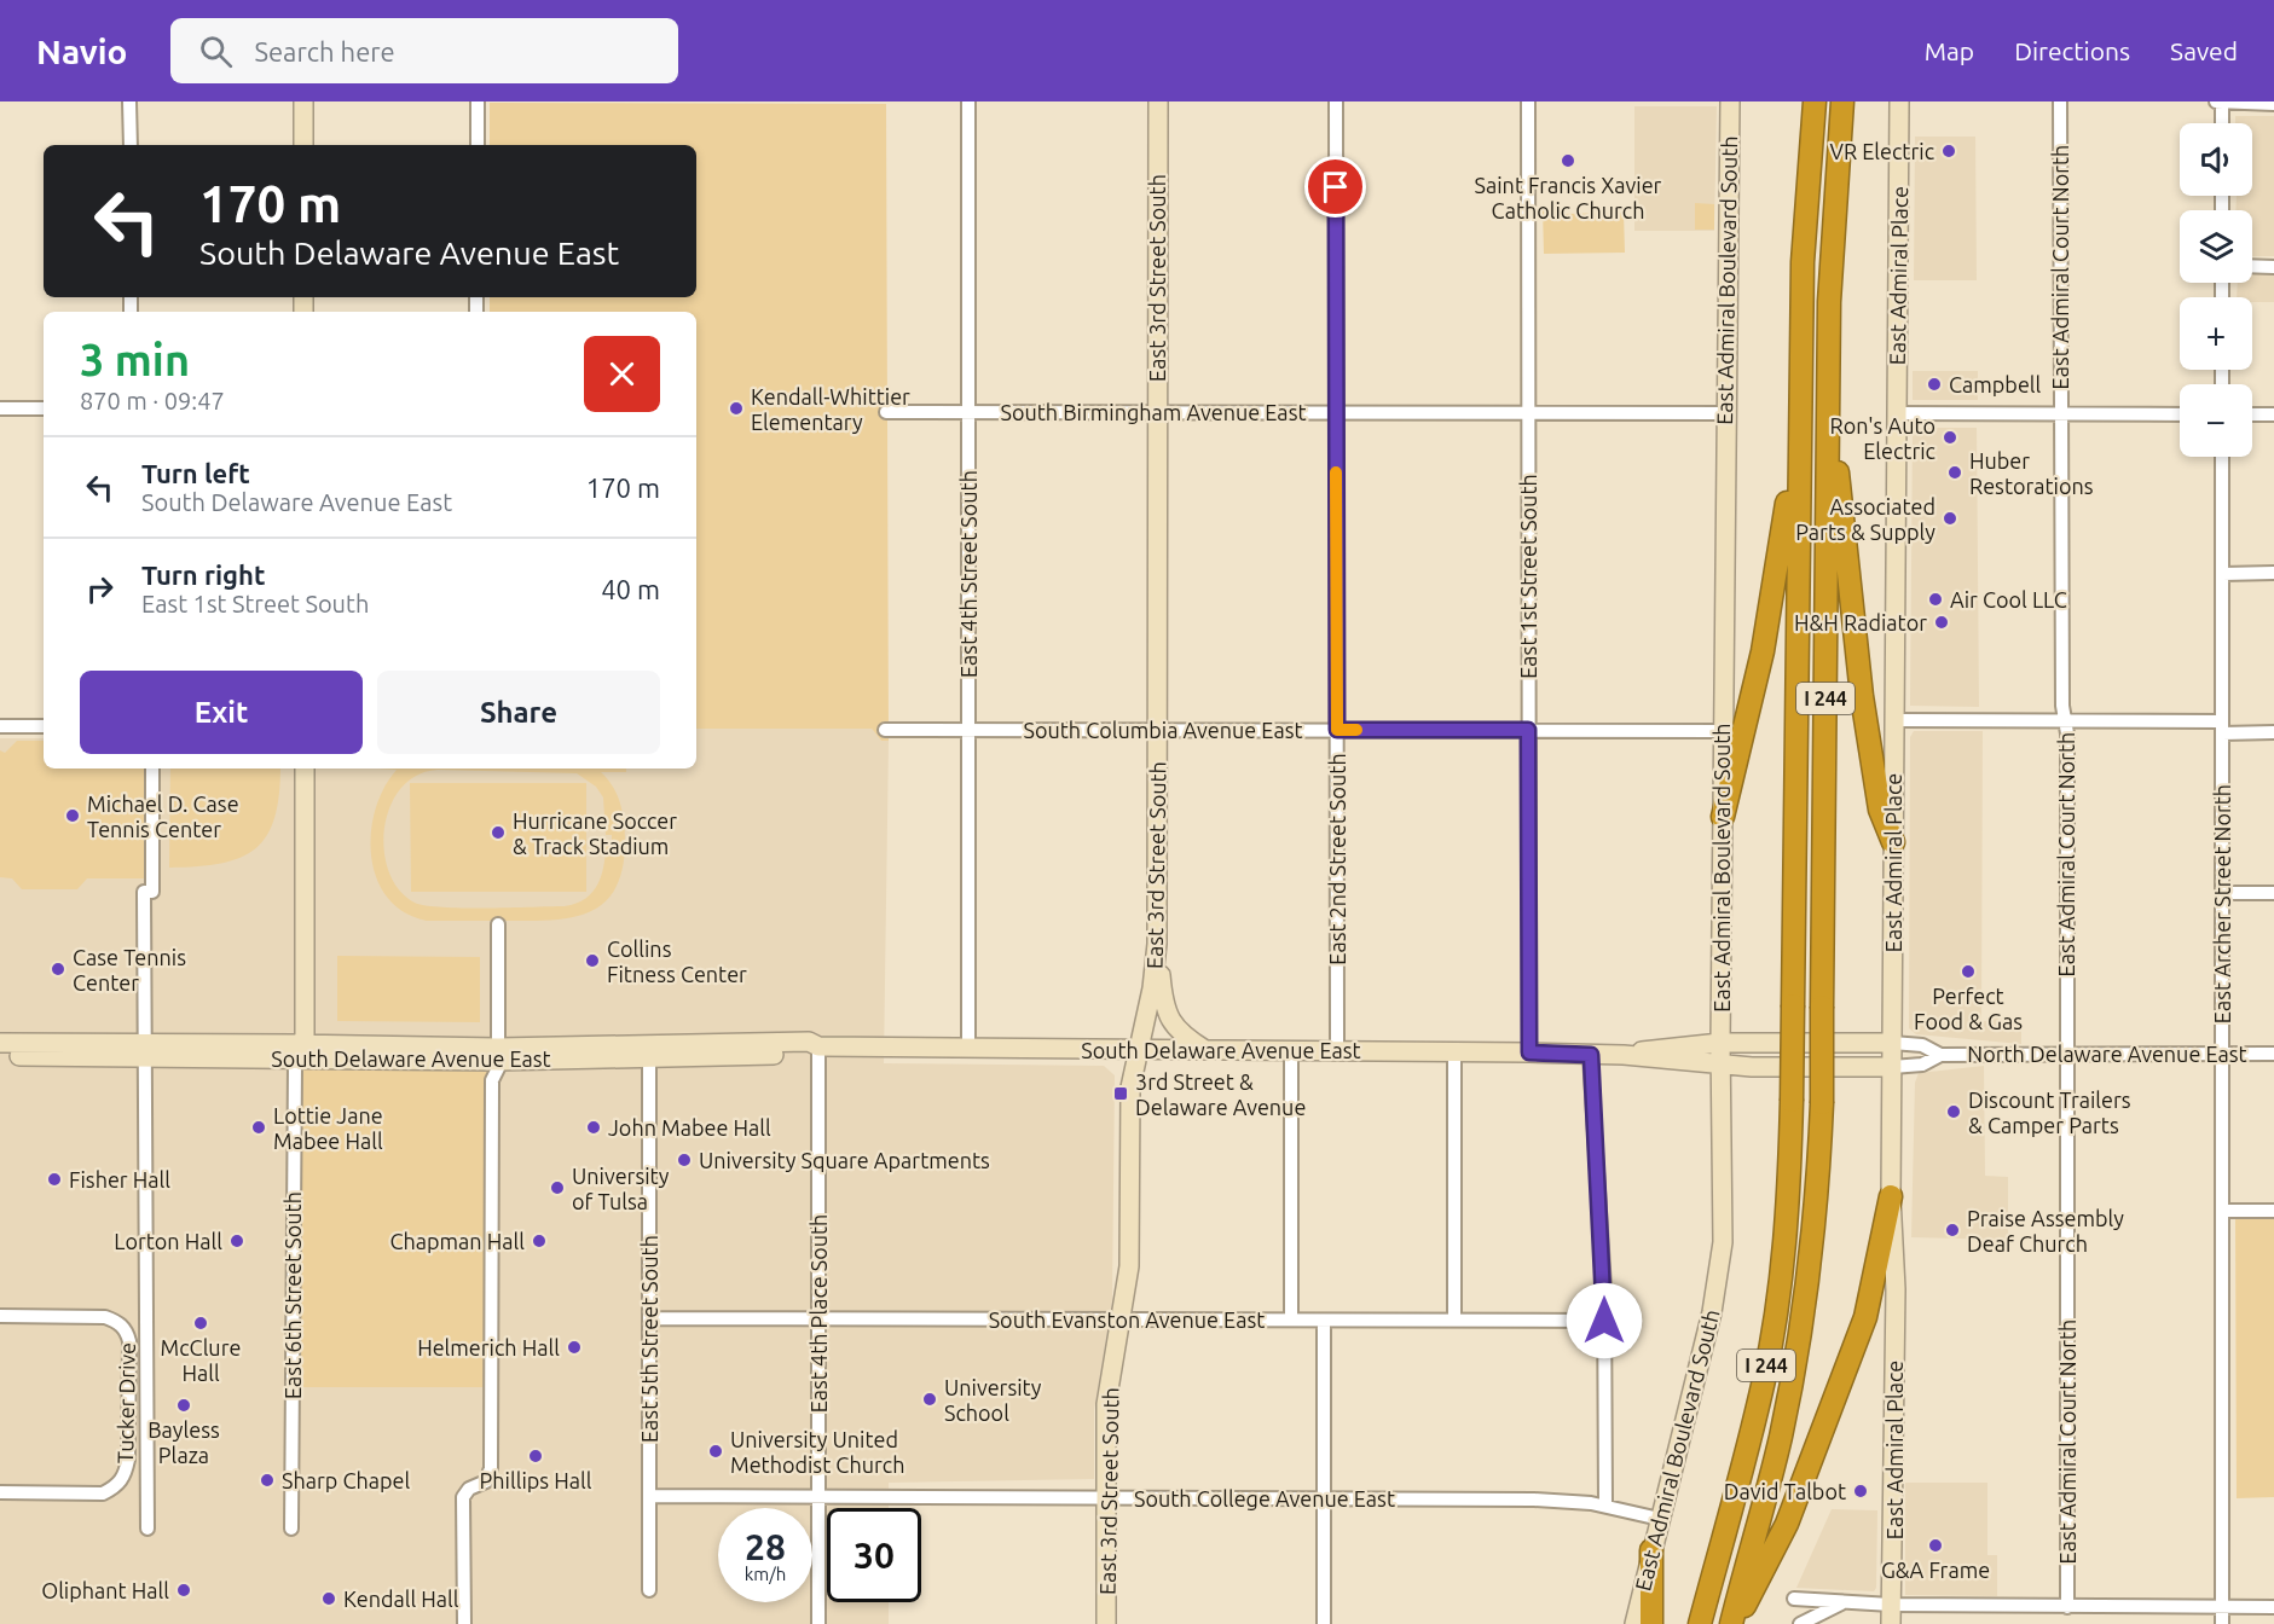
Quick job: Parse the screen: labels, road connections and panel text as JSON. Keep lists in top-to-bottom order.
{
  "streets": {
    "highway": ["I 244"],
    "street": [
      "East Admiral Court North",
      "East Admiral Place",
      "East 3rd Street South",
      "East Admiral Boulevard South",
      "South Birmingham Avenue East",
      "East 4th Street South",
      "East 1st Street South",
      "South Columbia Avenue East",
      "East 2nd Street South",
      "East Archer Street North",
      "South Delaware Avenue East",
      "North Delaware Avenue East",
      "East 6th Street South",
      "East 4th Place South",
      "South Evanston Avenue East",
      "East 5th Street South",
      "Tucker Drive",
      "South College Avenue East"
    ]
  },
  "crossings": [
    ["East Admiral Court North", "North Delaware Avenue East"],
    ["East Admiral Place", "North Delaware Avenue East"],
    ["East 3rd Street South", "South Birmingham Avenue East"],
    ["East 3rd Street South", "South Columbia Avenue East"],
    ["East 3rd Street South", "South Delaware Avenue East"],
    ["East 3rd Street South", "South Evanston Avenue East"],
    ["East 3rd Street South", "South College Avenue East"],
    ["East Admiral Boulevard South", "South Birmingham Avenue East"],
    ["East Admiral Boulevard South", "South Columbia Avenue East"],
    ["East Admiral Boulevard South", "South Delaware Avenue East"],
    ["East Admiral Boulevard South", "North Delaware Avenue East"],
    ["East Admiral Boulevard South", "South College Avenue East"],
    ["South Birmingham Avenue East", "East 4th Street South"],
    ["South Birmingham Avenue East", "East 1st Street South"],
    ["South Birmingham Avenue East", "East 2nd Street South"],
    ["East 4th Street South", "South Columbia Avenue East"],
    ["East 4th Street South", "South Delaware Avenue East"],
    ["East 1st Street South", "South Columbia Avenue East"],
    ["East 1st Street South", "South Delaware Avenue East"],
    ["South Columbia Avenue East", "East 2nd Street South"],
    ["East 2nd Street South", "South Delaware Avenue East"],
    ["East Archer Street North", "North Delaware Avenue East"],
    ["South Delaware Avenue East", "North Delaware Avenue East"],
    ["South Delaware Avenue East", "East 6th Street South"],
    ["South Delaware Avenue East", "East 4th Place South"],
    ["South Delaware Avenue East", "East 5th Street South"],
    ["East 4th Place South", "South Evanston Avenue East"],
    ["East 4th Place South", "South College Avenue East"],
    ["South Evanston Avenue East", "East 5th Street South"],
    ["East 5th Street South", "South College Avenue East"]
  ],
  "places": {
    "other": [
      "VR Electric",
      "Saint Francis Xavier Catholic Church",
      "Campbell",
      "Kendall-Whittier Elementary",
      "Ron's Auto Electric",
      "Huber Restorations",
      "Associated Parts & Supply",
      "Air Cool LLC",
      "H&H Radiator",
      "Michael D. Case Tennis Center",
      "Hurricane Soccer & Track Stadium",
      "Collins Fitness Center",
      "Case Tennis Center",
      "Perfect Food & Gas",
      "Discount Trailers & Camper Parts",
      "Lottie Jane Mabee Hall",
      "John Mabee Hall",
      "University Square Apartments",
      "Fisher Hall",
      "University of Tulsa",
      "Praise Assembly Deaf Church",
      "Lorton Hall",
      "Chapman Hall",
      "McClure Hall",
      "Helmerich Hall",
      "University School",
      "Bayless Plaza",
      "University United Methodist Church",
      "Phillips Hall",
      "Sharp Chapel",
      "David Talbot",
      "G&A Frame",
      "Oliphant Hall",
      "Kendall Hall"
    ],
    "transit": ["3rd Street & Delaware Avenue"]
  },
  "page": {
    "header": "Navio",
    "search": "Search here",
    "nav": ["Map", "Directions", "Saved"],
    "map_buttons": ["+", "−"],
    "turn": ["170 m", "South Delaware Avenue East"],
    "heading": ["3 min", "870 m · 09:47"],
    "list": [
      {
        "name": "Turn left",
        "note": "South Delaware Avenue East",
        "value": "170 m"
      },
      {
        "name": "Turn right",
        "note": "East 1st Street South",
        "value": "40 m"
      }
    ],
    "buttons": ["Exit", "Share"],
    "speed": "28 km/h",
    "limit": "30"
  }
}
